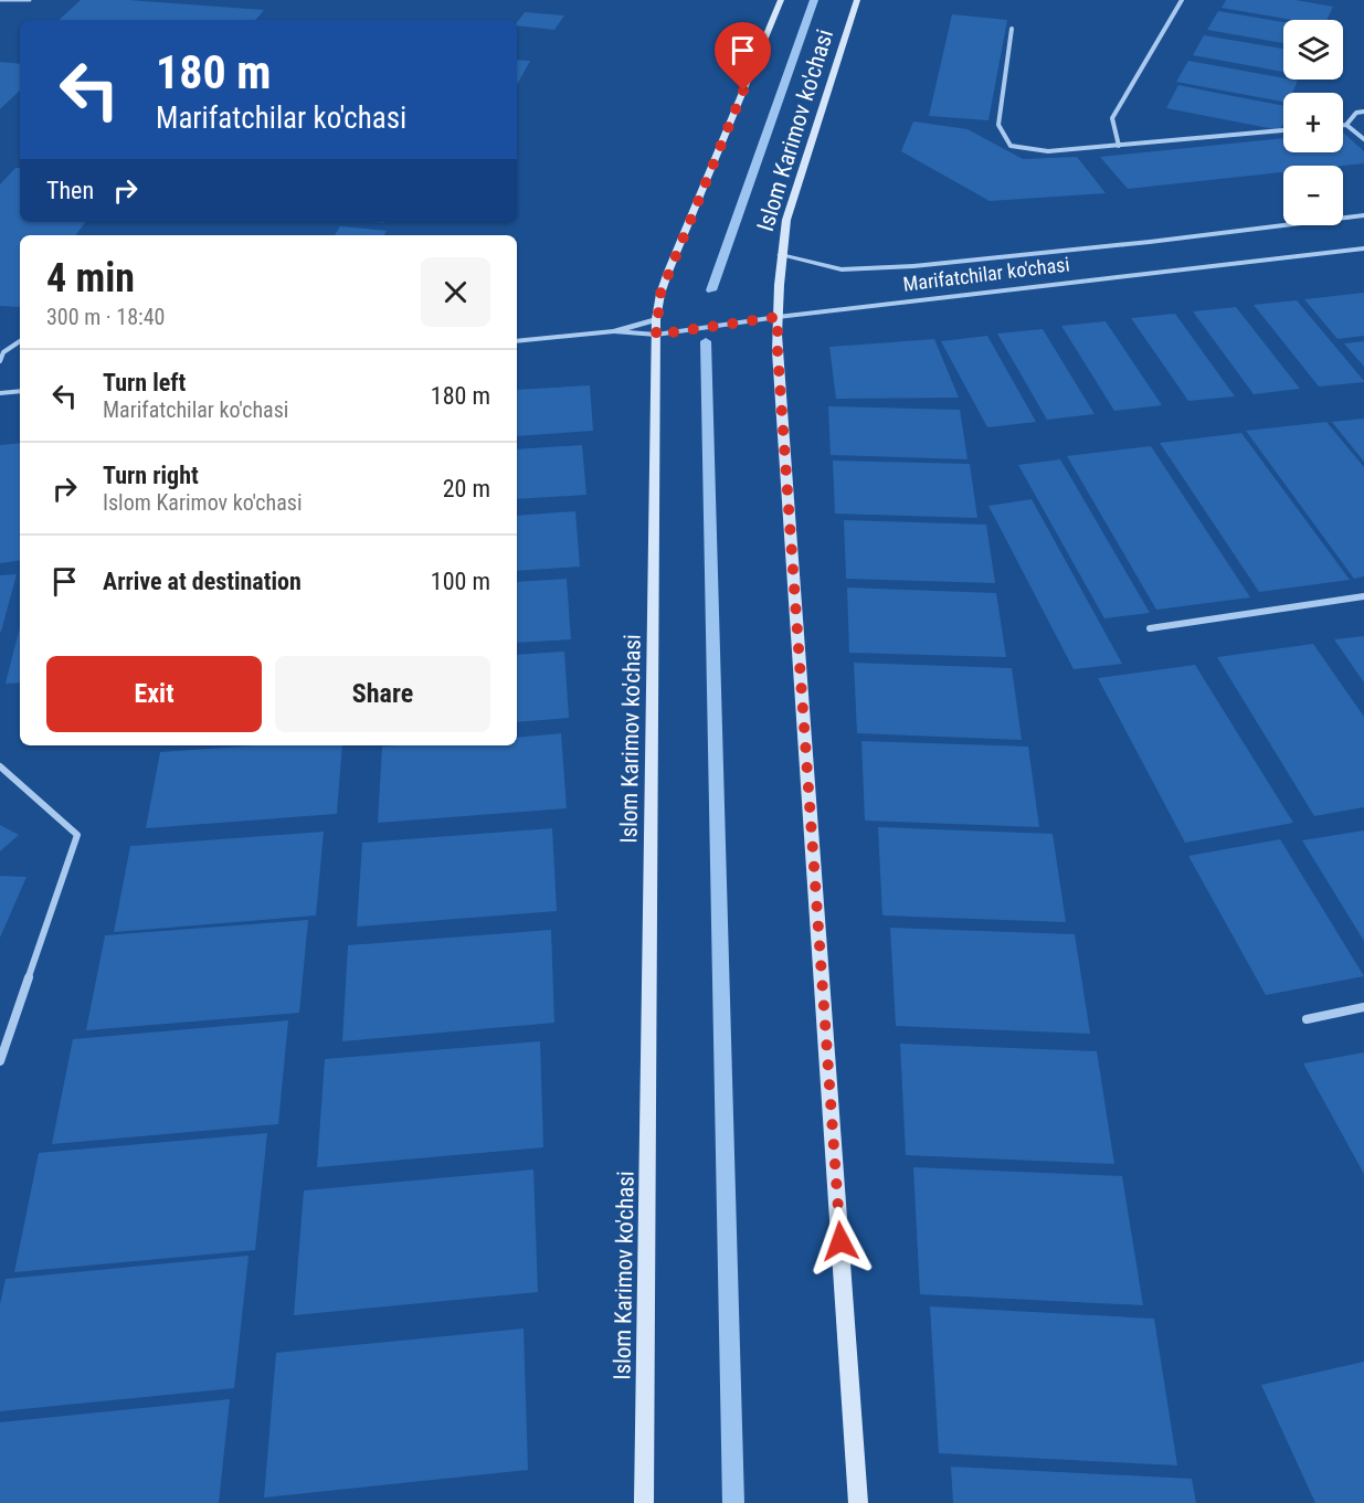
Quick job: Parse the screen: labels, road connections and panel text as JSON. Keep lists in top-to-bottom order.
{
  "streets": {
    "main road": ["Islom Karimov ko'chasi"],
    "street": ["Marifatchilar ko'chasi"]
  },
  "crossings": [
    ["Islom Karimov ko'chasi", "Marifatchilar ko'chasi"]
  ],
  "page": {
    "map_buttons": ["+", "−"],
    "turn": ["180 m", "Marifatchilar ko'chasi"],
    "then": "Then",
    "heading": ["4 min", "300 m · 18:40"],
    "list": [
      {
        "name": "Turn left",
        "note": "Marifatchilar ko'chasi",
        "value": "180 m"
      },
      {
        "name": "Turn right",
        "note": "Islom Karimov ko'chasi",
        "value": "20 m"
      },
      {
        "name": "Arrive at destination",
        "value": "100 m"
      }
    ],
    "buttons": ["Exit", "Share"]
  }
}
